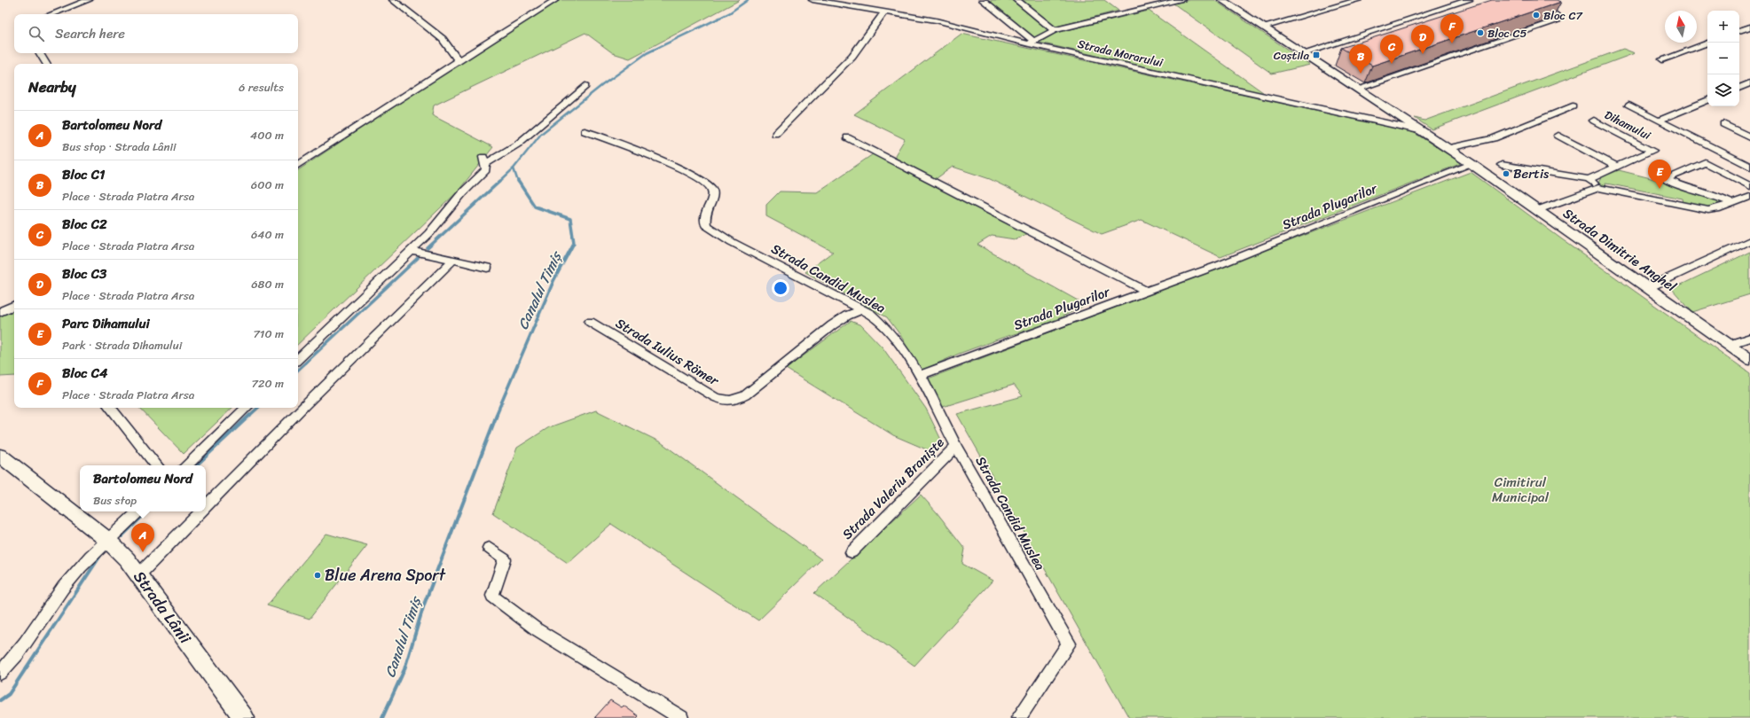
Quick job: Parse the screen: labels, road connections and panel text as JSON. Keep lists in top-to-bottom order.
{
  "streets": {
    "main road": ["Strada Lânii"],
    "street": [
      "Strada Morarului",
      "Dihamului",
      "Strada Plugarilor",
      "Strada Dimitrie Anghel",
      "Strada Candid Muslea",
      "Strada Iulius Römer",
      "Strada Valeriu Braniște"
    ]
  },
  "crossings": [
    ["Strada Plugarilor", "Strada Dimitrie Anghel"],
    ["Strada Plugarilor", "Strada Candid Muslea"],
    ["Strada Candid Muslea", "Strada Iulius Römer"],
    ["Strada Candid Muslea", "Strada Valeriu Braniște"]
  ],
  "water": ["Canalul Timiș"],
  "parks": ["Cimitirul Municipal"],
  "places": {
    "other": [
      "Bloc C7",
      "Bloc C5",
      "Bertis",
      "Blue Arena Sport"
    ],
    "transit": ["Coștila"]
  },
  "north": "top",
  "page": {
    "map_buttons": ["+", "−"],
    "pins": [
      "F",
      "D",
      "C",
      "B",
      "E",
      "A"
    ],
    "search": "Search here",
    "heading": ["Nearby", "6 results"],
    "list": [
      {
        "mark": "A",
        "name": "Bartolomeu Nord",
        "note": "Bus stop · Strada Lânii",
        "value": "400 m"
      },
      {
        "mark": "B",
        "name": "Bloc C1",
        "note": "Place · Strada Piatra Arsa",
        "value": "600 m"
      },
      {
        "mark": "C",
        "name": "Bloc C2",
        "note": "Place · Strada Piatra Arsa",
        "value": "640 m"
      },
      {
        "mark": "D",
        "name": "Bloc C3",
        "note": "Place · Strada Piatra Arsa",
        "value": "680 m"
      },
      {
        "mark": "E",
        "name": "Parc Dihamului",
        "note": "Park · Strada Dihamului",
        "value": "710 m"
      },
      {
        "mark": "F",
        "name": "Bloc C4",
        "note": "Place · Strada Piatra Arsa",
        "value": "720 m"
      }
    ],
    "popup": ["Bartolomeu Nord", "Bus stop"]
  }
}
